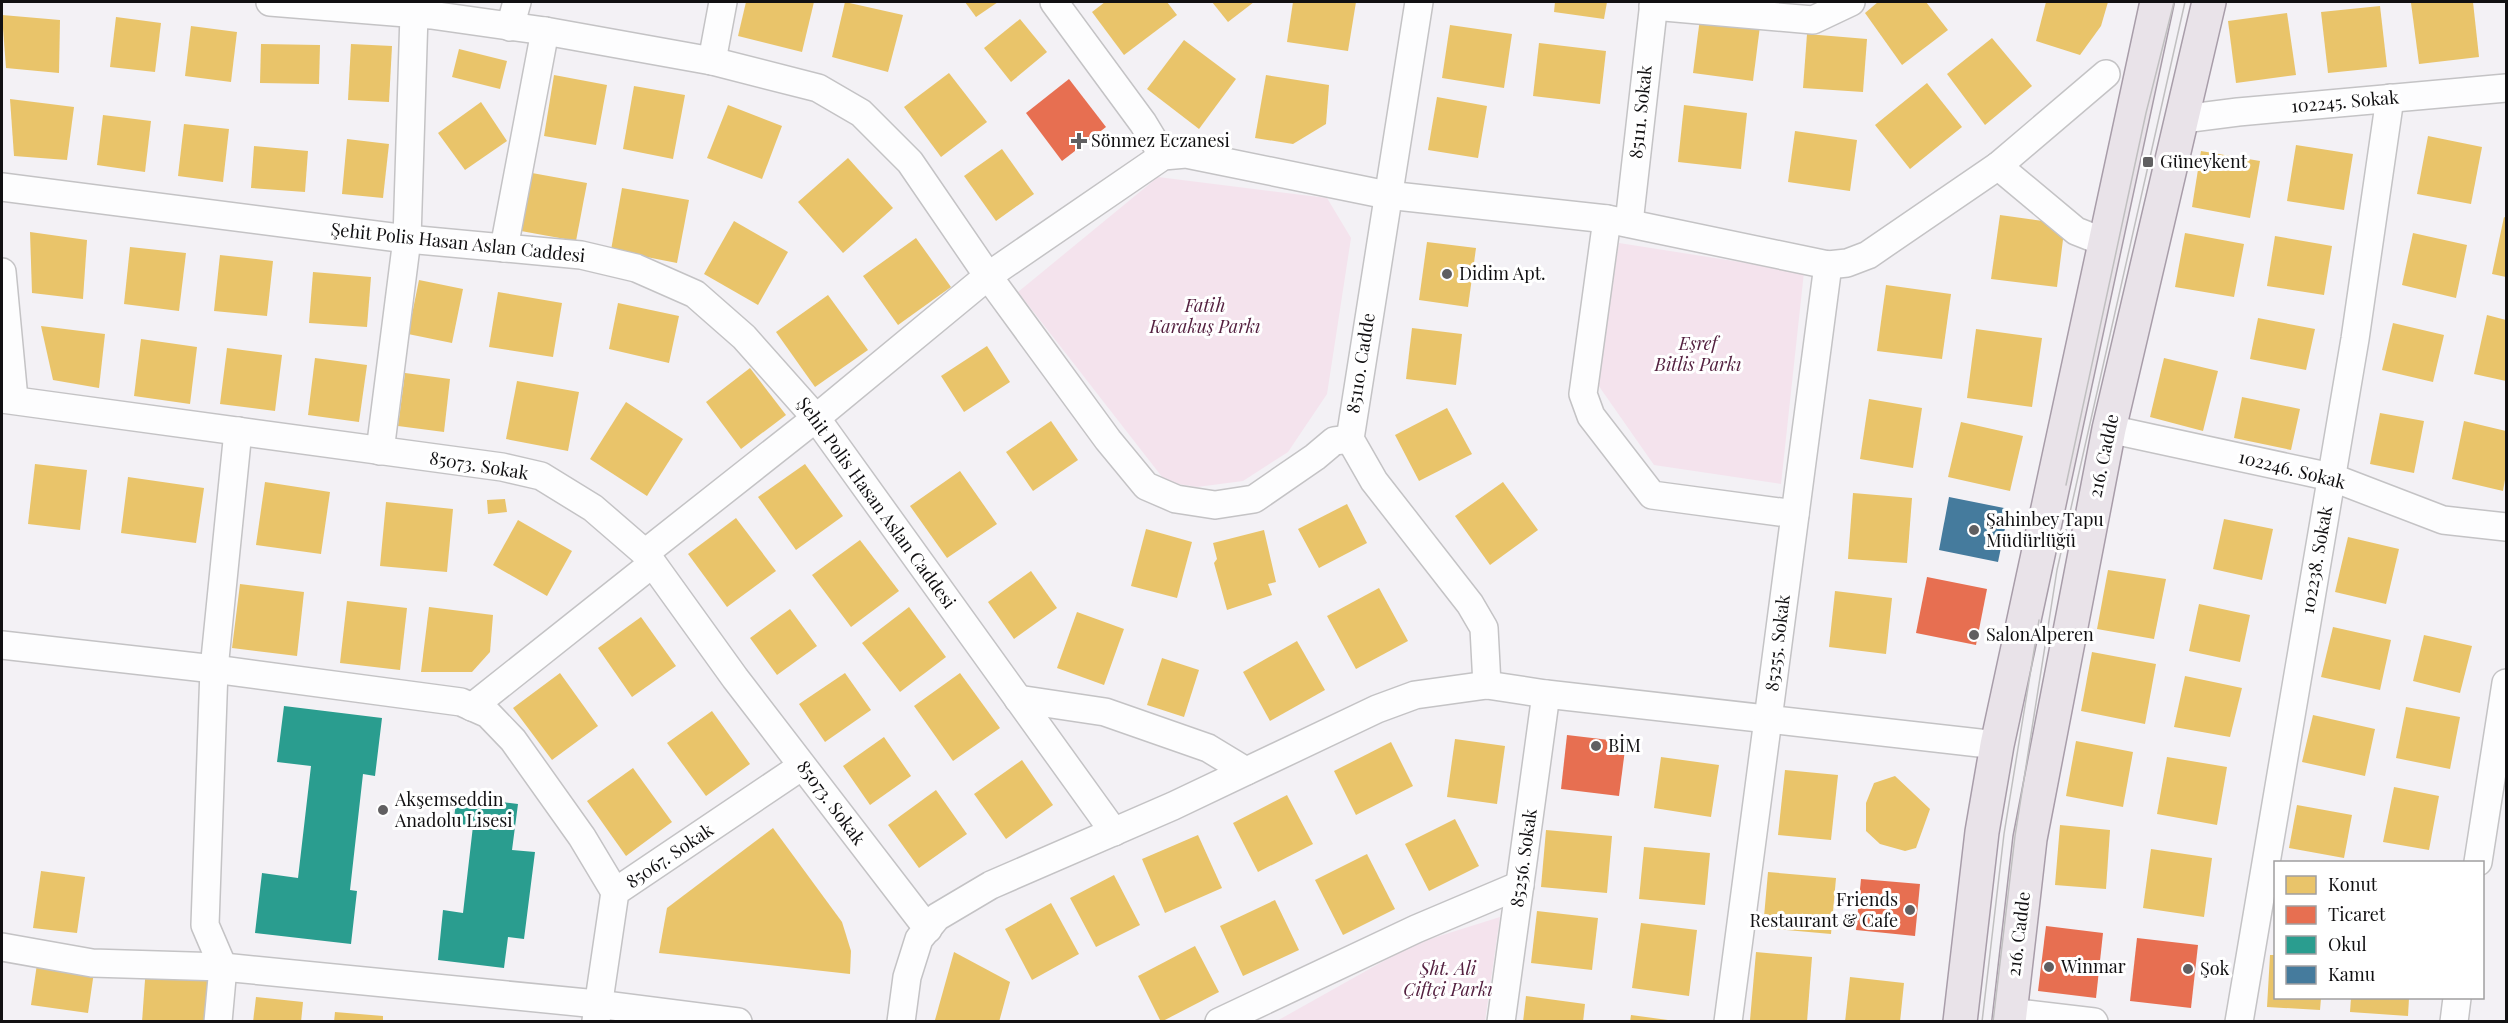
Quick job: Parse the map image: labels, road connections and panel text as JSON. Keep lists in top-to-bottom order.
{
  "streets": {
    "main road": ["216. Cadde"],
    "street": [
      "102245. Sokak",
      "85111. Sokak",
      "Şehit Polis Hasan Aslan Caddesi",
      "85110. Cadde",
      "85073. Sokak",
      "102246. Sokak",
      "102238. Sokak",
      "85255. Sokak",
      "85067. Sokak",
      "85256. Sokak"
    ]
  },
  "crossings": [
    ["102245. Sokak", "216. Cadde"],
    ["102245. Sokak", "102238. Sokak"],
    ["85111. Sokak", "85255. Sokak"],
    ["216. Cadde", "102246. Sokak"],
    ["85073. Sokak", "85067. Sokak"],
    ["102246. Sokak", "102238. Sokak"]
  ],
  "parks": ["Fatih Karakuş Parkı", "Eşref Bitlis Parkı", "Şht. Ali Çiftçi Parkı"],
  "places": {
    "health": ["Sönmez Eczanesi"],
    "transit": ["Güneykent"],
    "other": [
      "Didim Apt.",
      "Şahinbey Tapu Müdürlüğü",
      "SalonAlperen",
      "BİM",
      "Akşemseddin Anadolu Lisesi",
      "Friends Restaurant & Cafe",
      "Winmar",
      "Şok"
    ]
  },
  "legend": [
    "Konut",
    "Ticaret",
    "Okul",
    "Kamu"
  ]
}
